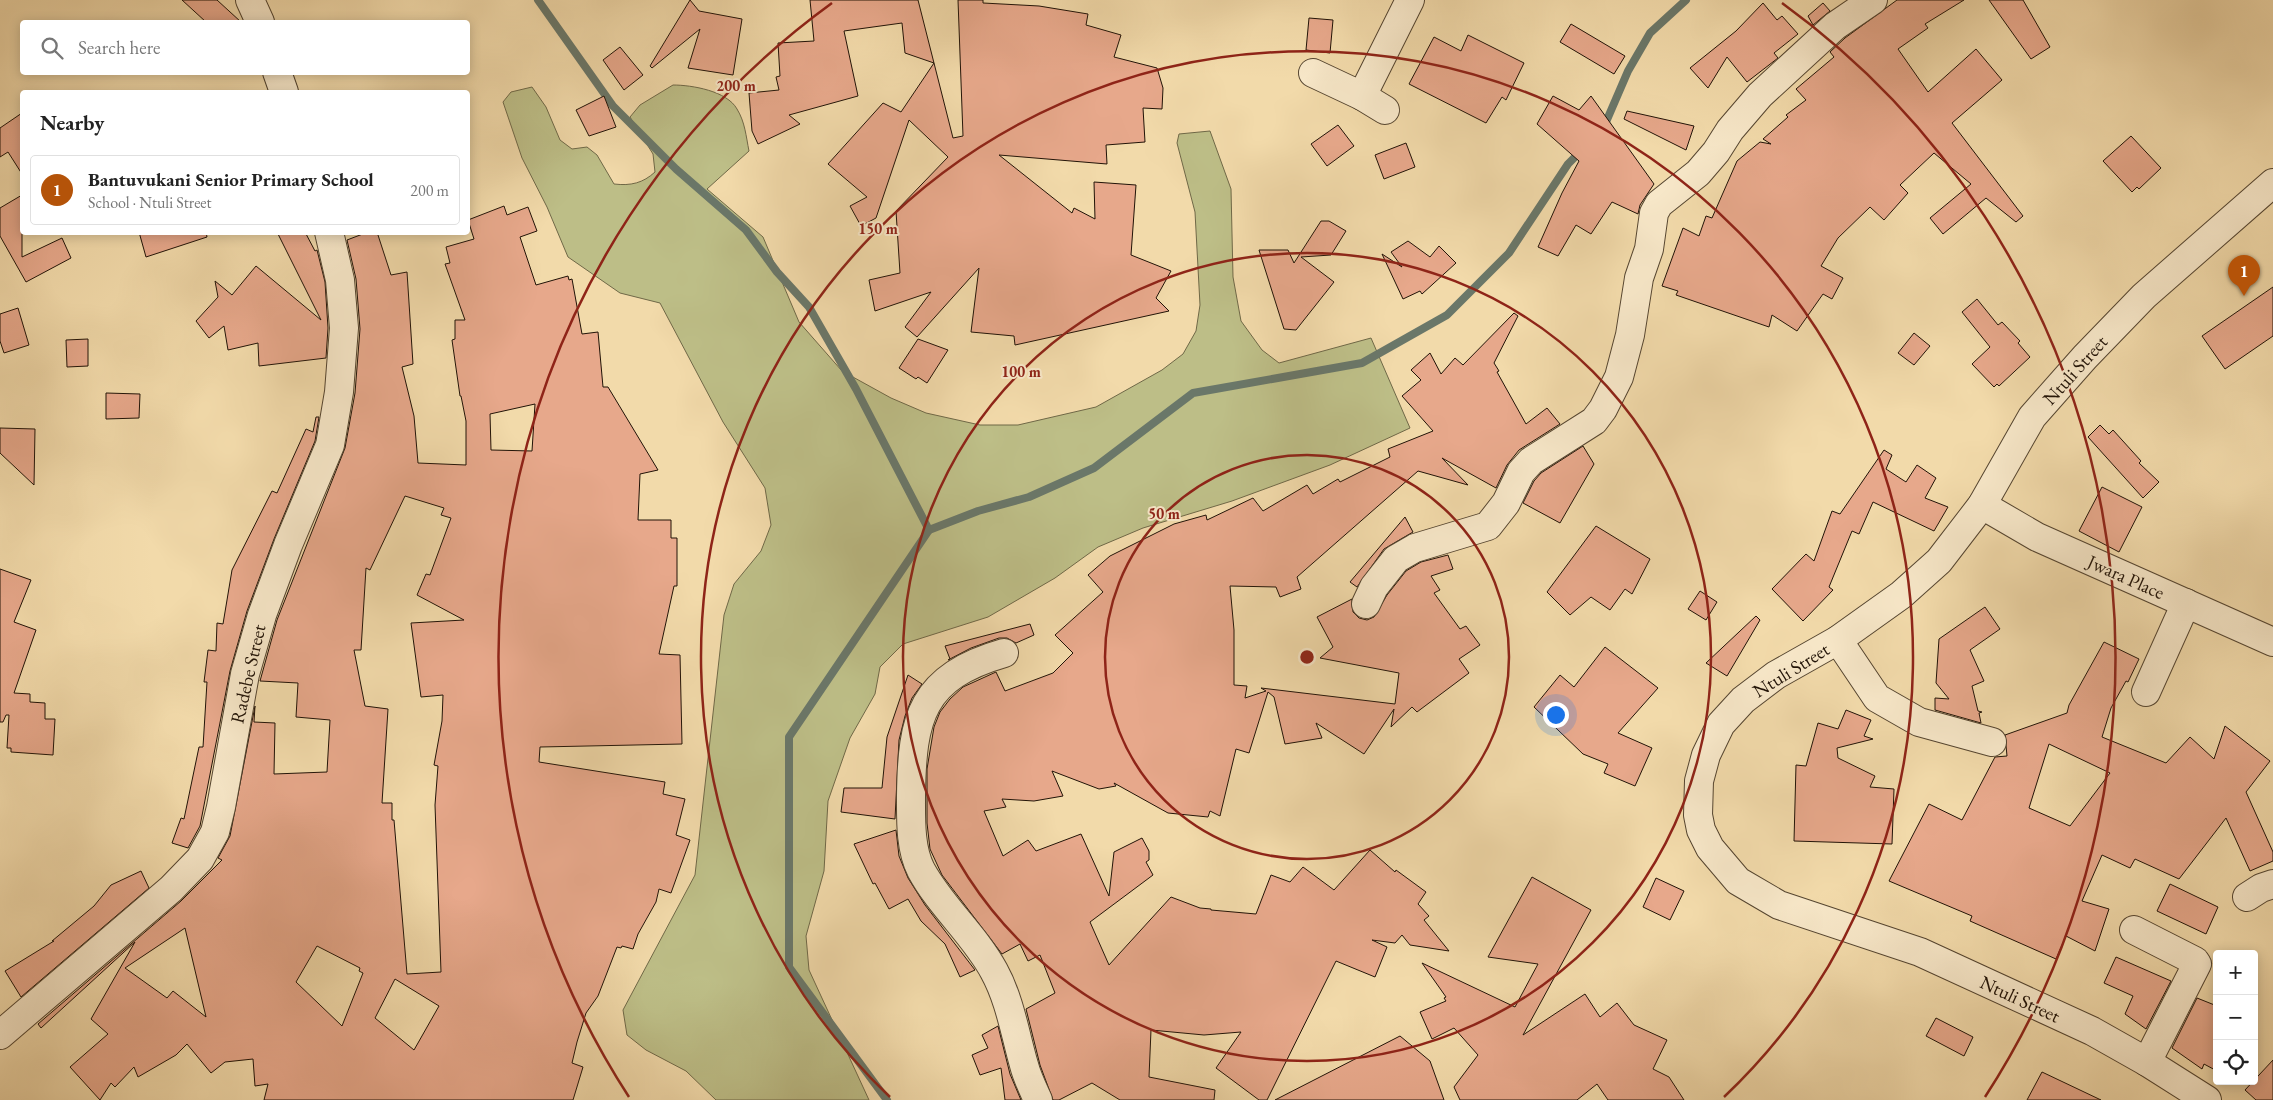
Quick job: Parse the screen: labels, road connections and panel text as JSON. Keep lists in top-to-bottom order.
{
  "streets": {
    "street": ["Ntuli Street", "Jwara Place", "Radebe Street"]
  },
  "crossings": [
    ["Ntuli Street", "Jwara Place"]
  ],
  "page": {
    "search": "Search here",
    "heading": "Nearby",
    "list": [
      {
        "mark": "1",
        "name": "Bantuvukani Senior Primary School",
        "note": "School · Ntuli Street",
        "value": "200 m"
      }
    ],
    "pins": "1",
    "map_buttons": ["+", "−"]
  },
  "rings": [
    "200 m",
    "150 m",
    "100 m",
    "50 m"
  ]
}
